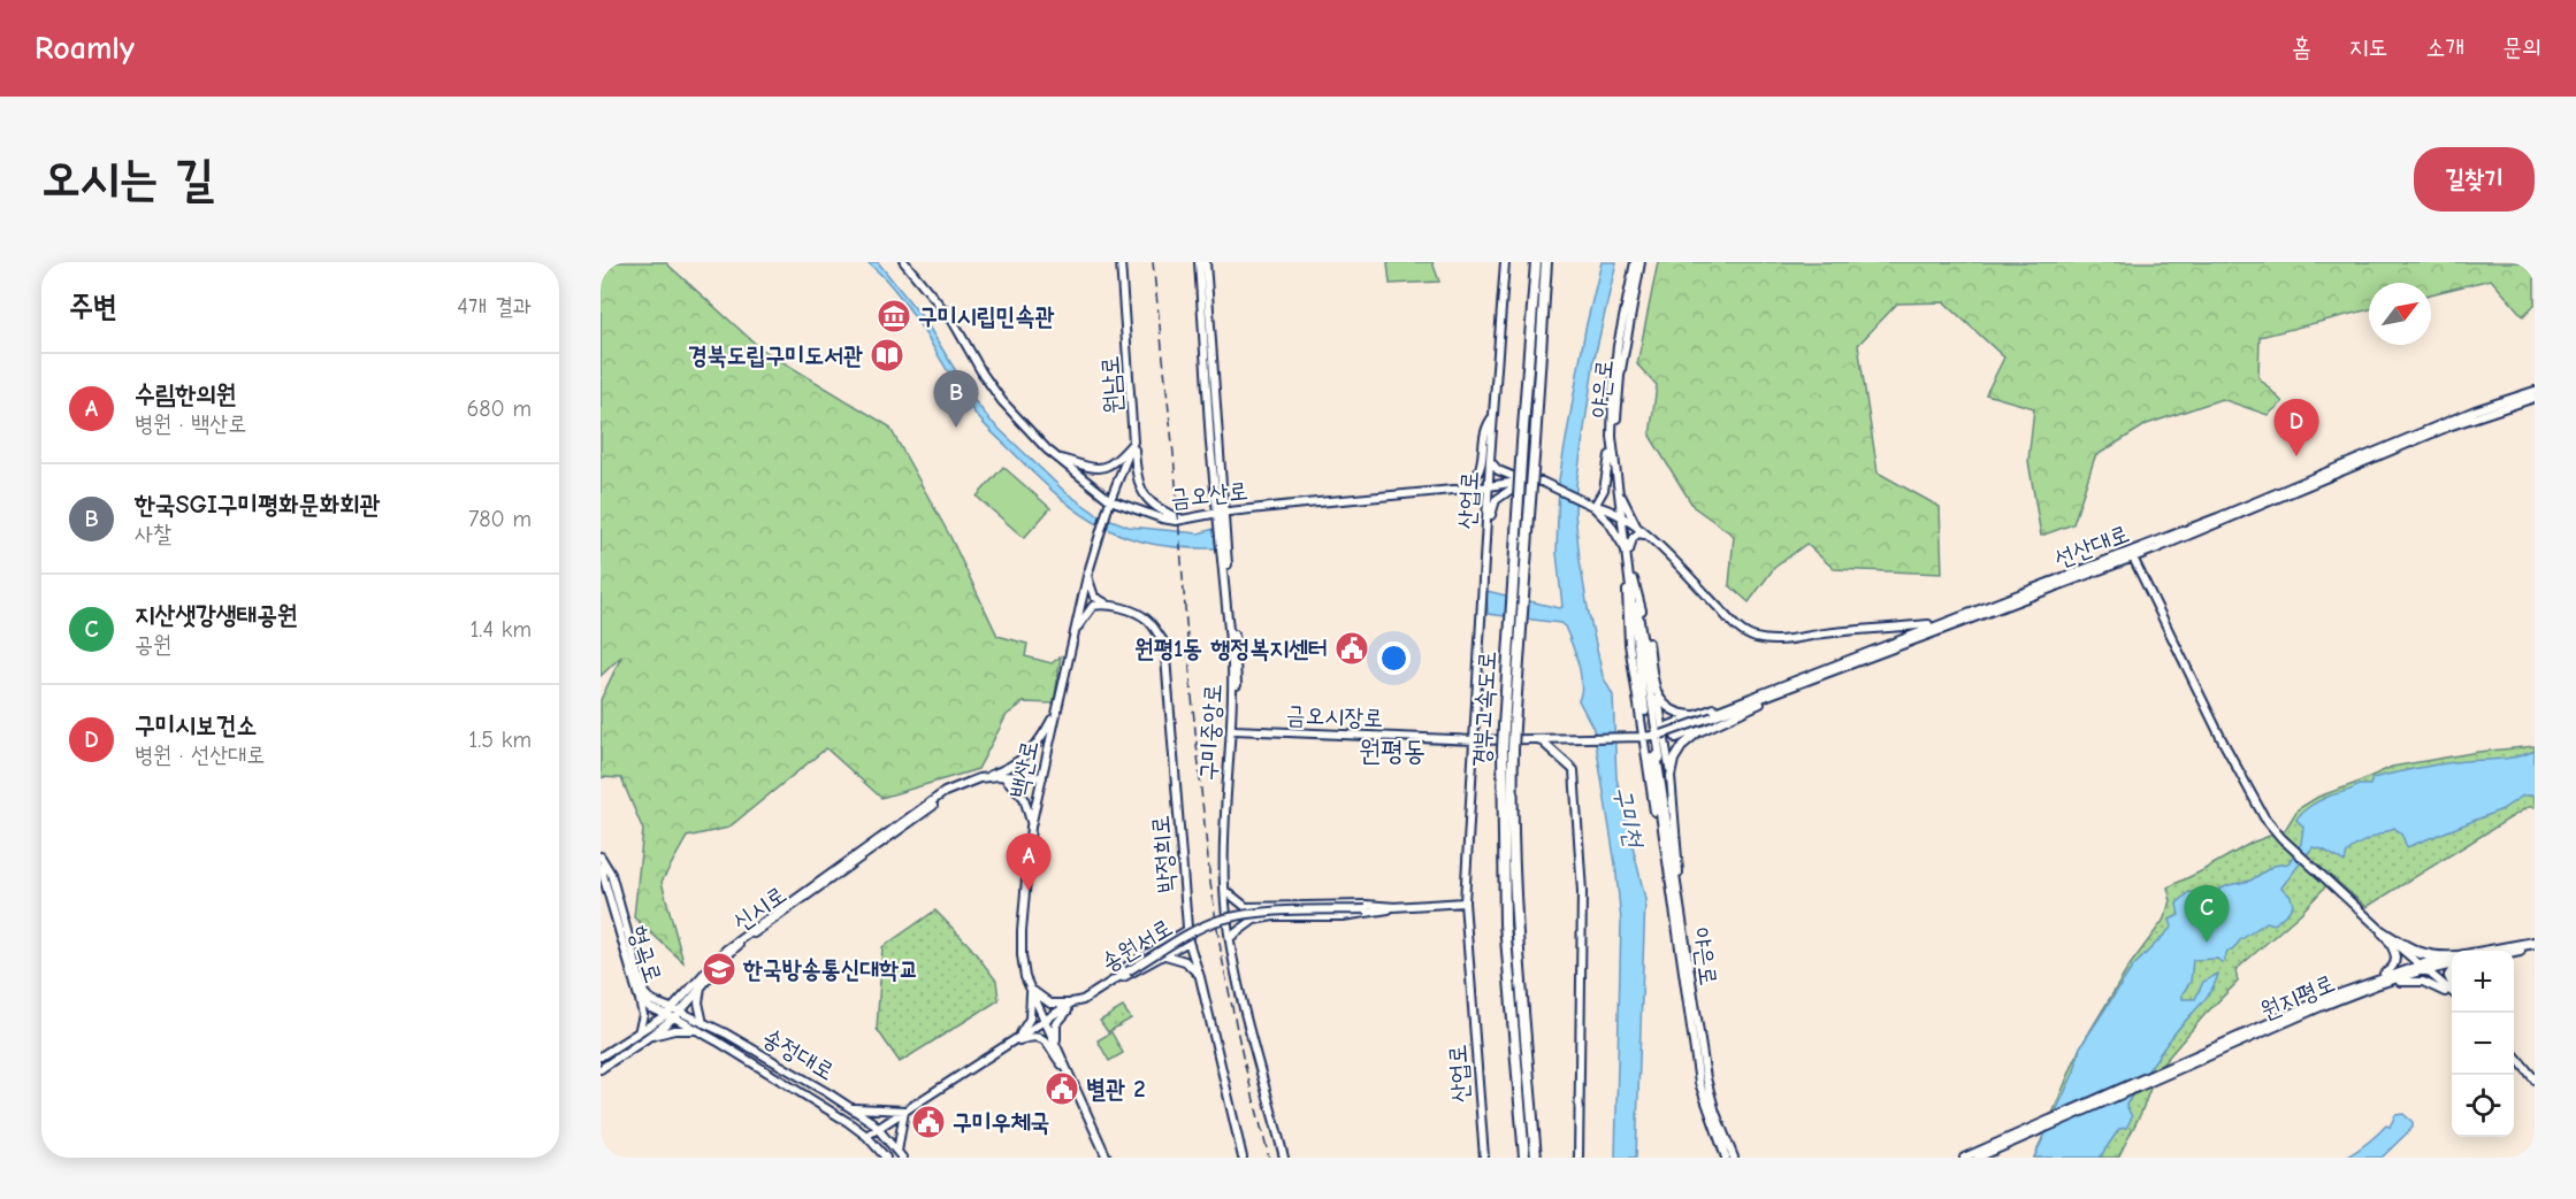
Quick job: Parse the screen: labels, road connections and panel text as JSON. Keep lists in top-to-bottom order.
{
  "streets": {
    "highway": ["경부고속도로"],
    "street": [
      "원남로",
      "야은로",
      "금오산로",
      "산업로",
      "선산대로",
      "금오시장로",
      "구미중앙로",
      "백산로",
      "박정희로",
      "신시로",
      "송원서로",
      "형곡로",
      "원지평로",
      "송정대로"
    ]
  },
  "crossings": [
    ["원남로", "금오산로"],
    ["원남로", "백산로"],
    ["야은로", "금오산로"],
    ["금오산로", "산업로"],
    ["금오산로", "구미중앙로"],
    ["금오산로", "백산로"],
    ["산업로", "금오시장로"],
    ["산업로", "송원서로"],
    ["금오시장로", "구미중앙로"],
    ["백산로", "박정희로"],
    ["백산로", "신시로"],
    ["백산로", "송원서로"],
    ["신시로", "송정대로"],
    ["송원서로", "송정대로"],
    ["형곡로", "송정대로"]
  ],
  "districts": ["원평동"],
  "water": ["구미천"],
  "places": {
    "museum": ["구미시립민속관"],
    "library": ["경북도립구미도서관"],
    "public building": ["원평1동 행정복지센터", "별관 2", "구미우체국"],
    "school or university": ["한국방송통신대학교"]
  },
  "north": "top right",
  "page": {
    "header": "Roamly",
    "nav": [
      "홈",
      "지도",
      "소개",
      "문의"
    ],
    "buttons": "길찾기",
    "title": "오시는 길",
    "heading": ["주변", "4개 결과"],
    "list": [
      {
        "mark": "A",
        "name": "수림한의원",
        "note": "병원 · 백산로",
        "value": "680 m"
      },
      {
        "mark": "B",
        "name": "한국SGI구미평화문화회관",
        "note": "사찰",
        "value": "780 m"
      },
      {
        "mark": "C",
        "name": "지산샛강생태공원",
        "note": "공원",
        "value": "1.4 km"
      },
      {
        "mark": "D",
        "name": "구미시보건소",
        "note": "병원 · 선산대로",
        "value": "1.5 km"
      }
    ],
    "pins": [
      "B",
      "D",
      "A",
      "C"
    ],
    "map_buttons": ["+", "−"]
  }
}
